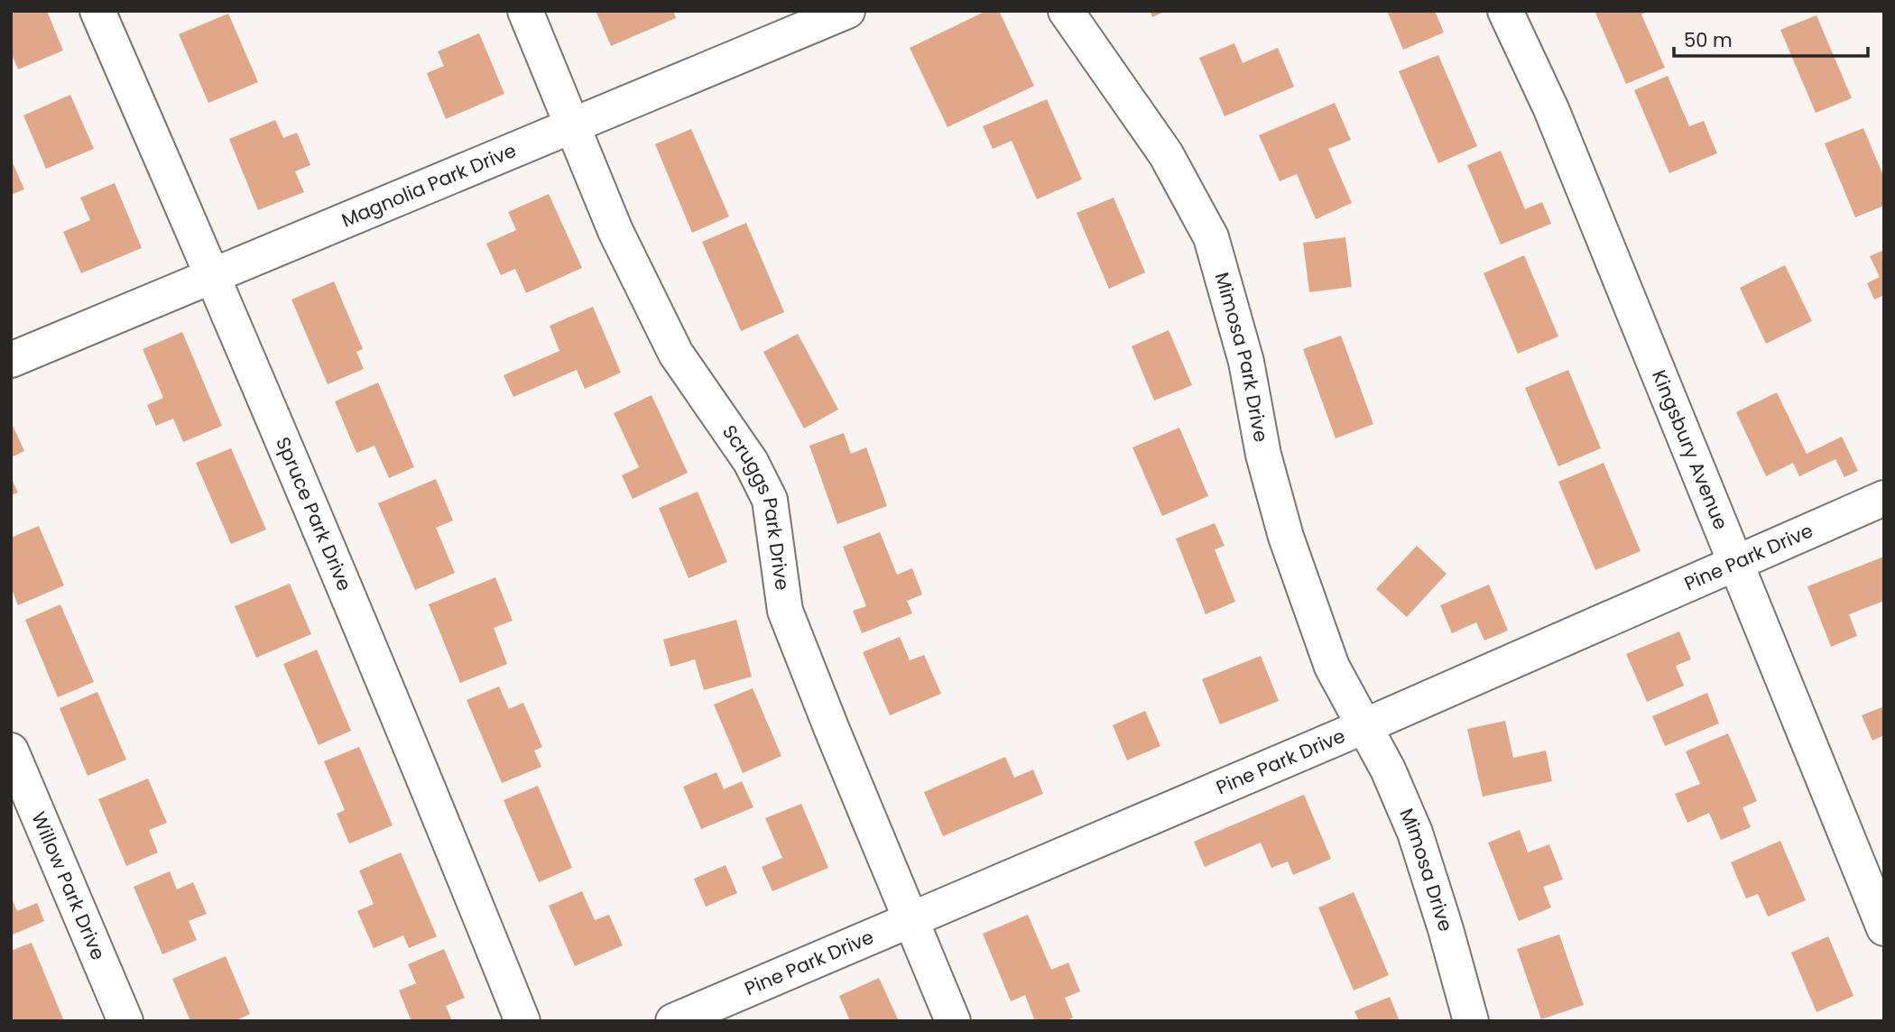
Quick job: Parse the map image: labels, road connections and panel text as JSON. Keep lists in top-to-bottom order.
{
  "streets": {
    "street": [
      "Magnolia Park Drive",
      "Mimosa Park Drive",
      "Kingsbury Avenue",
      "Scruggs Park Drive",
      "Spruce Park Drive",
      "Pine Park Drive",
      "Mimosa Drive",
      "Willow Park Drive"
    ]
  },
  "crossings": [
    ["Magnolia Park Drive", "Scruggs Park Drive"],
    ["Magnolia Park Drive", "Spruce Park Drive"],
    ["Mimosa Park Drive", "Pine Park Drive"],
    ["Mimosa Park Drive", "Mimosa Drive"],
    ["Kingsbury Avenue", "Pine Park Drive"],
    ["Scruggs Park Drive", "Pine Park Drive"],
    ["Pine Park Drive", "Mimosa Drive"]
  ],
  "scale_bar": "50 m"
}
